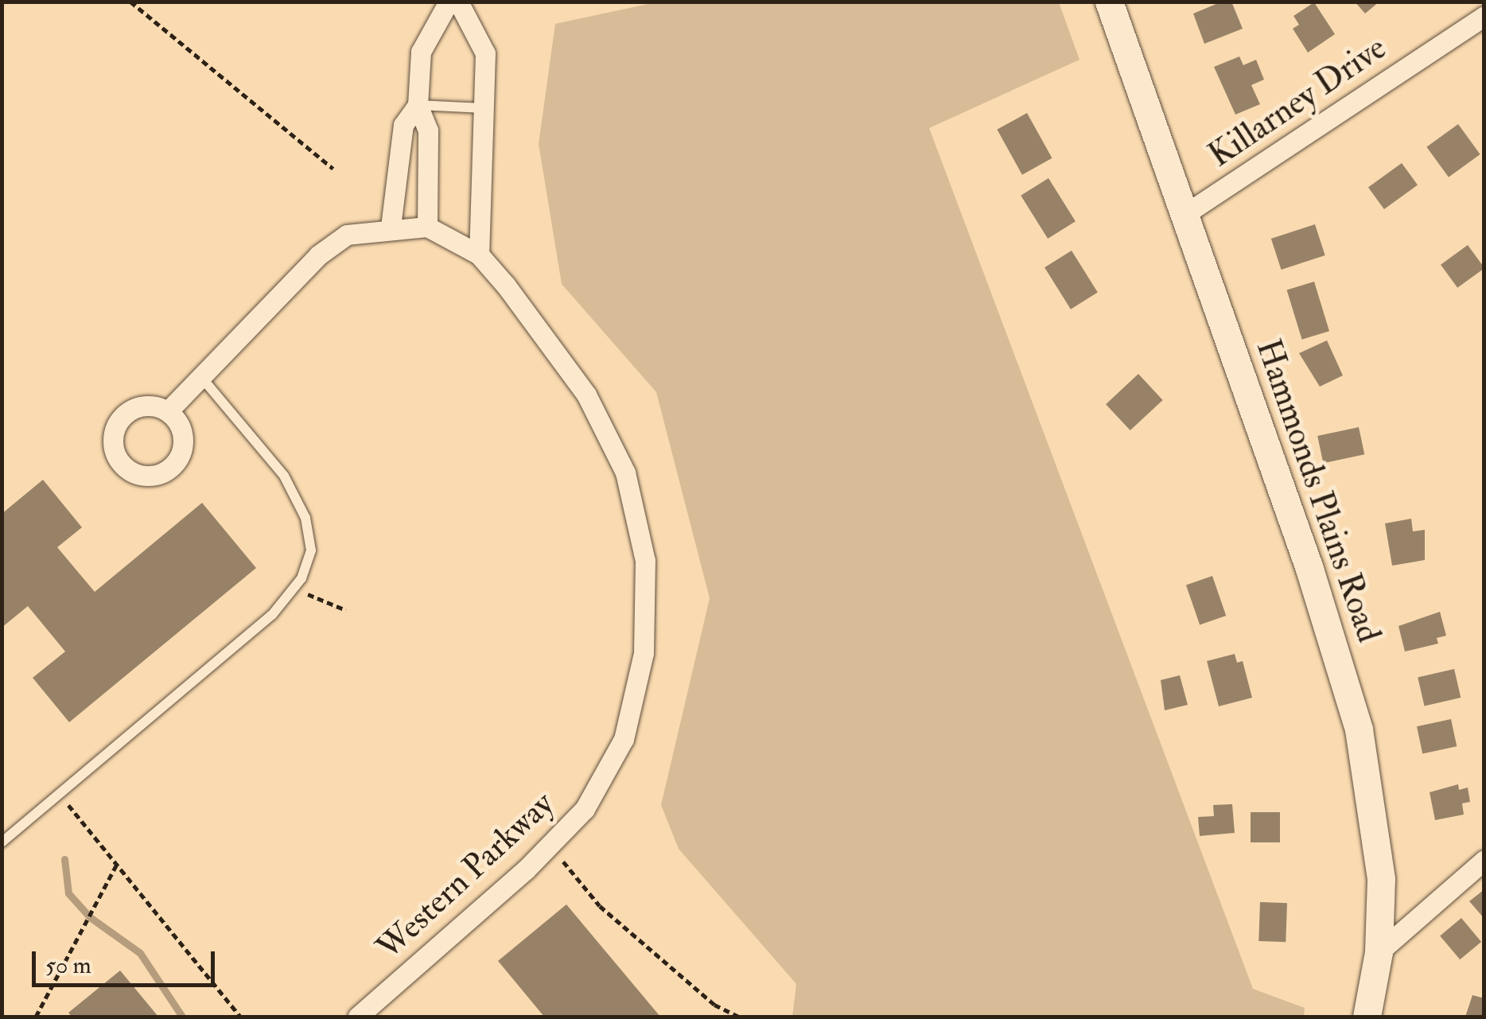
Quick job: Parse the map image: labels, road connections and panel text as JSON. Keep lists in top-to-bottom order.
{
  "streets": {
    "main road": ["Hammonds Plains Road"],
    "street": ["Killarney Drive", "Western Parkway"]
  },
  "crossings": [
    ["Killarney Drive", "Hammonds Plains Road"]
  ],
  "scale_bar": "50 m"
}
